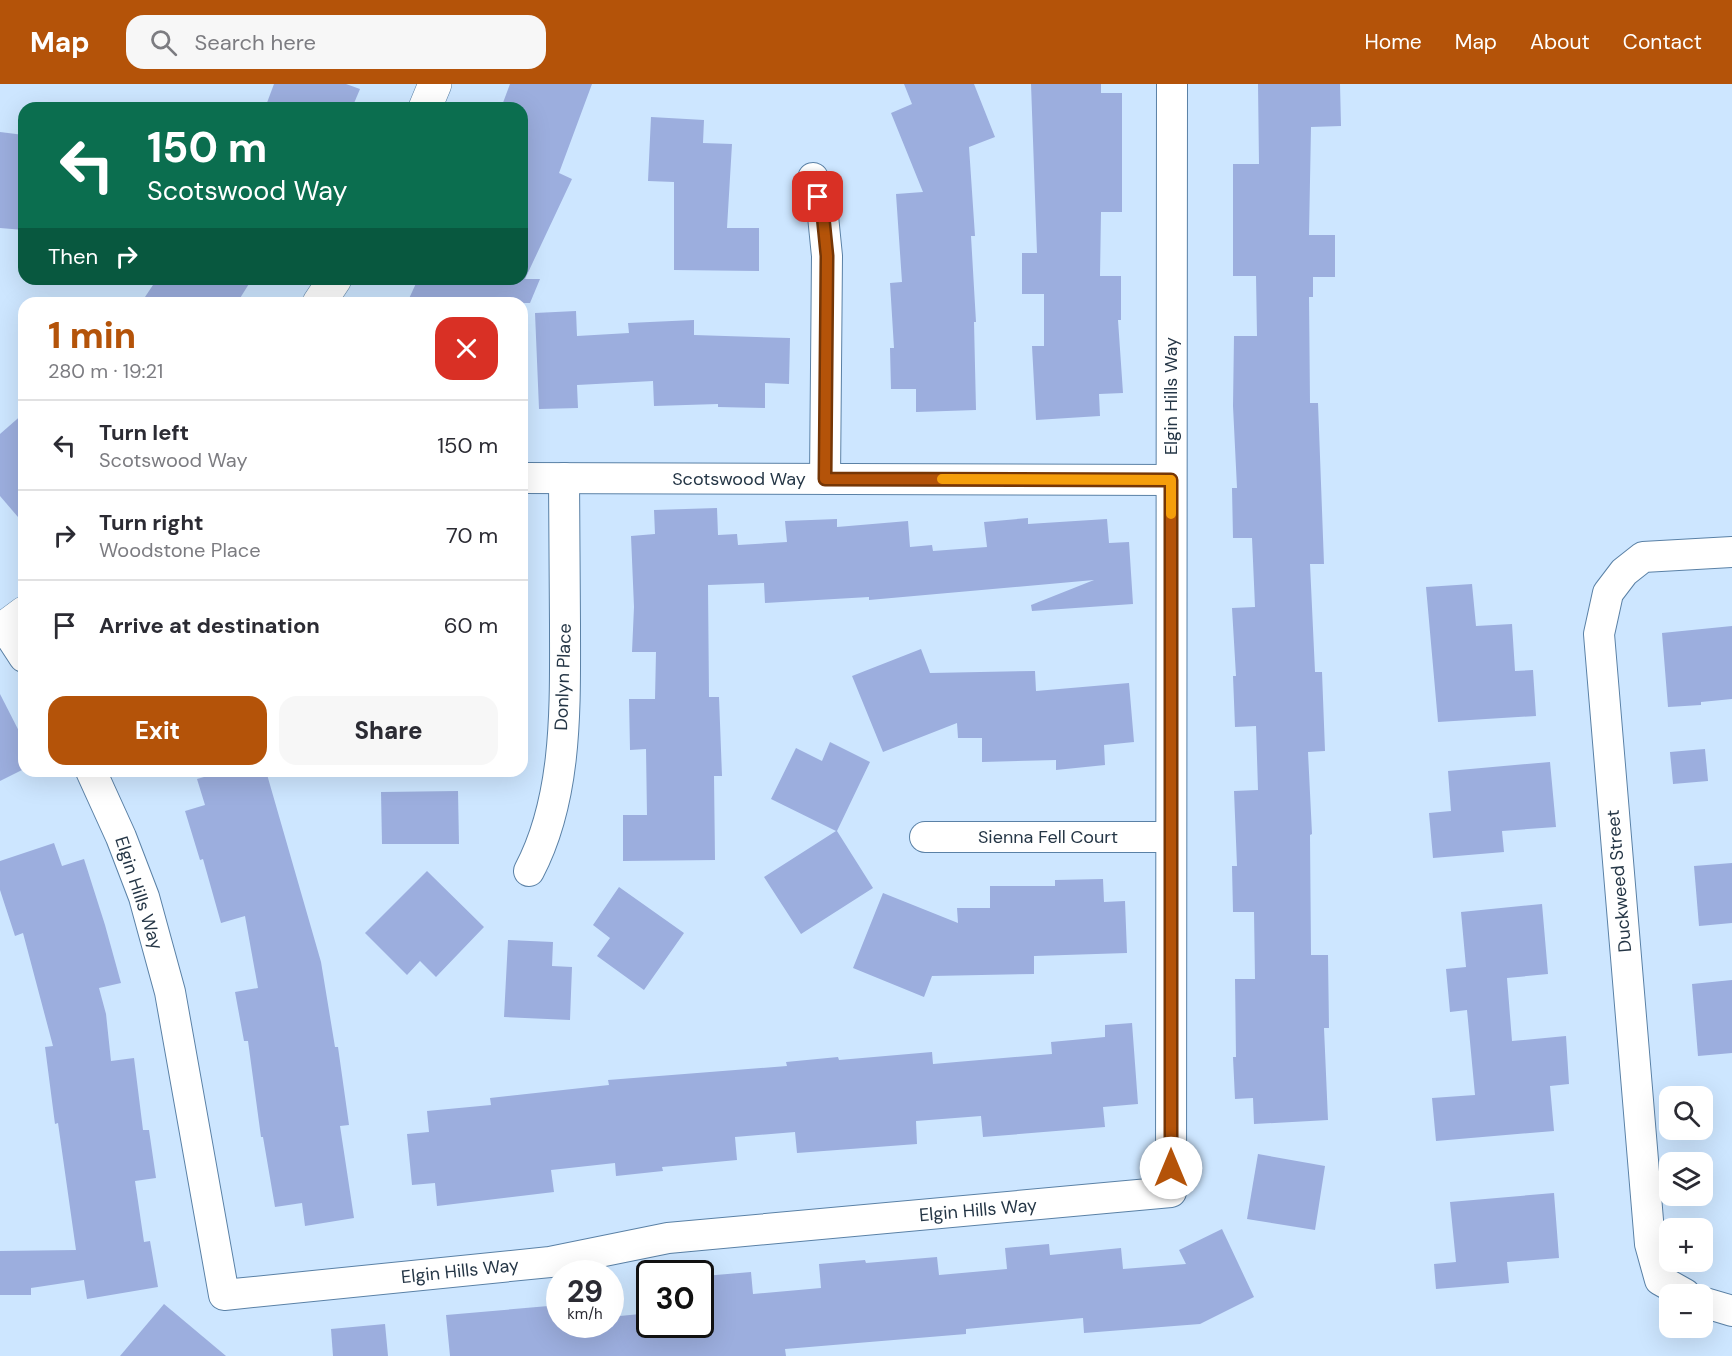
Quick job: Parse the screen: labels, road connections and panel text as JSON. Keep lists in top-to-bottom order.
{
  "streets": {
    "street": [
      "Elgin Hills Way",
      "Scotswood Way",
      "Donlyn Place",
      "Sienna Fell Court",
      "Duckweed Street"
    ]
  },
  "crossings": [
    ["Elgin Hills Way", "Scotswood Way"],
    ["Elgin Hills Way", "Sienna Fell Court"],
    ["Scotswood Way", "Donlyn Place"]
  ],
  "page": {
    "header": "Map",
    "search": "Search here",
    "nav": [
      "Home",
      "Map",
      "About",
      "Contact"
    ],
    "turn": ["150 m", "Scotswood Way"],
    "then": "Then",
    "heading": ["1 min", "280 m · 19:21"],
    "list": [
      {
        "name": "Turn left",
        "note": "Scotswood Way",
        "value": "150 m"
      },
      {
        "name": "Turn right",
        "note": "Woodstone Place",
        "value": "70 m"
      },
      {
        "name": "Arrive at destination",
        "value": "60 m"
      }
    ],
    "buttons": ["Exit", "Share"],
    "map_buttons": ["+", "−"],
    "speed": "29 km/h",
    "limit": "30"
  }
}
